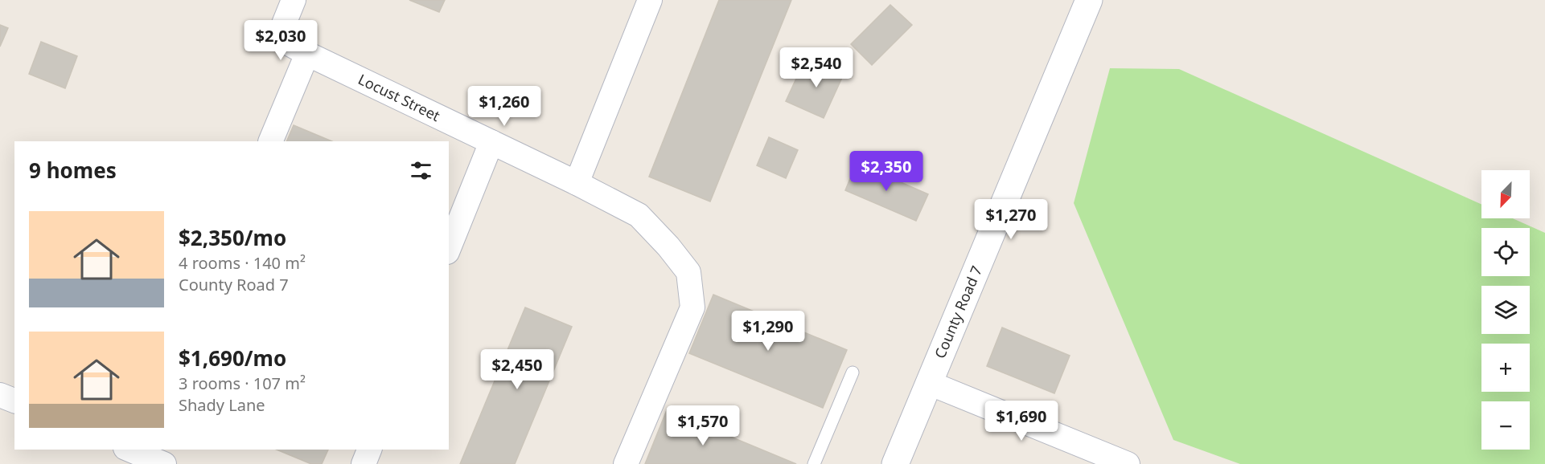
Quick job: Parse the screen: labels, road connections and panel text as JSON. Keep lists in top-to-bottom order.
{
  "streets": {
    "street": ["Locust Street", "County Road 7"]
  },
  "north": "bottom left",
  "page": {
    "price": [
      "$2,030",
      "$2,540",
      "$1,260",
      "$2,350",
      "$1,270",
      "$1,290",
      "$2,450",
      "$1,690",
      "$1,570"
    ],
    "heading": "9 homes",
    "map_buttons": ["+", "−"],
    "list": [
      {
        "name": "$2,350/mo",
        "note": "4 rooms · 140 m² · County Road 7"
      },
      {
        "name": "$1,690/mo",
        "note": "3 rooms · 107 m² · Shady Lane"
      }
    ]
  }
}
